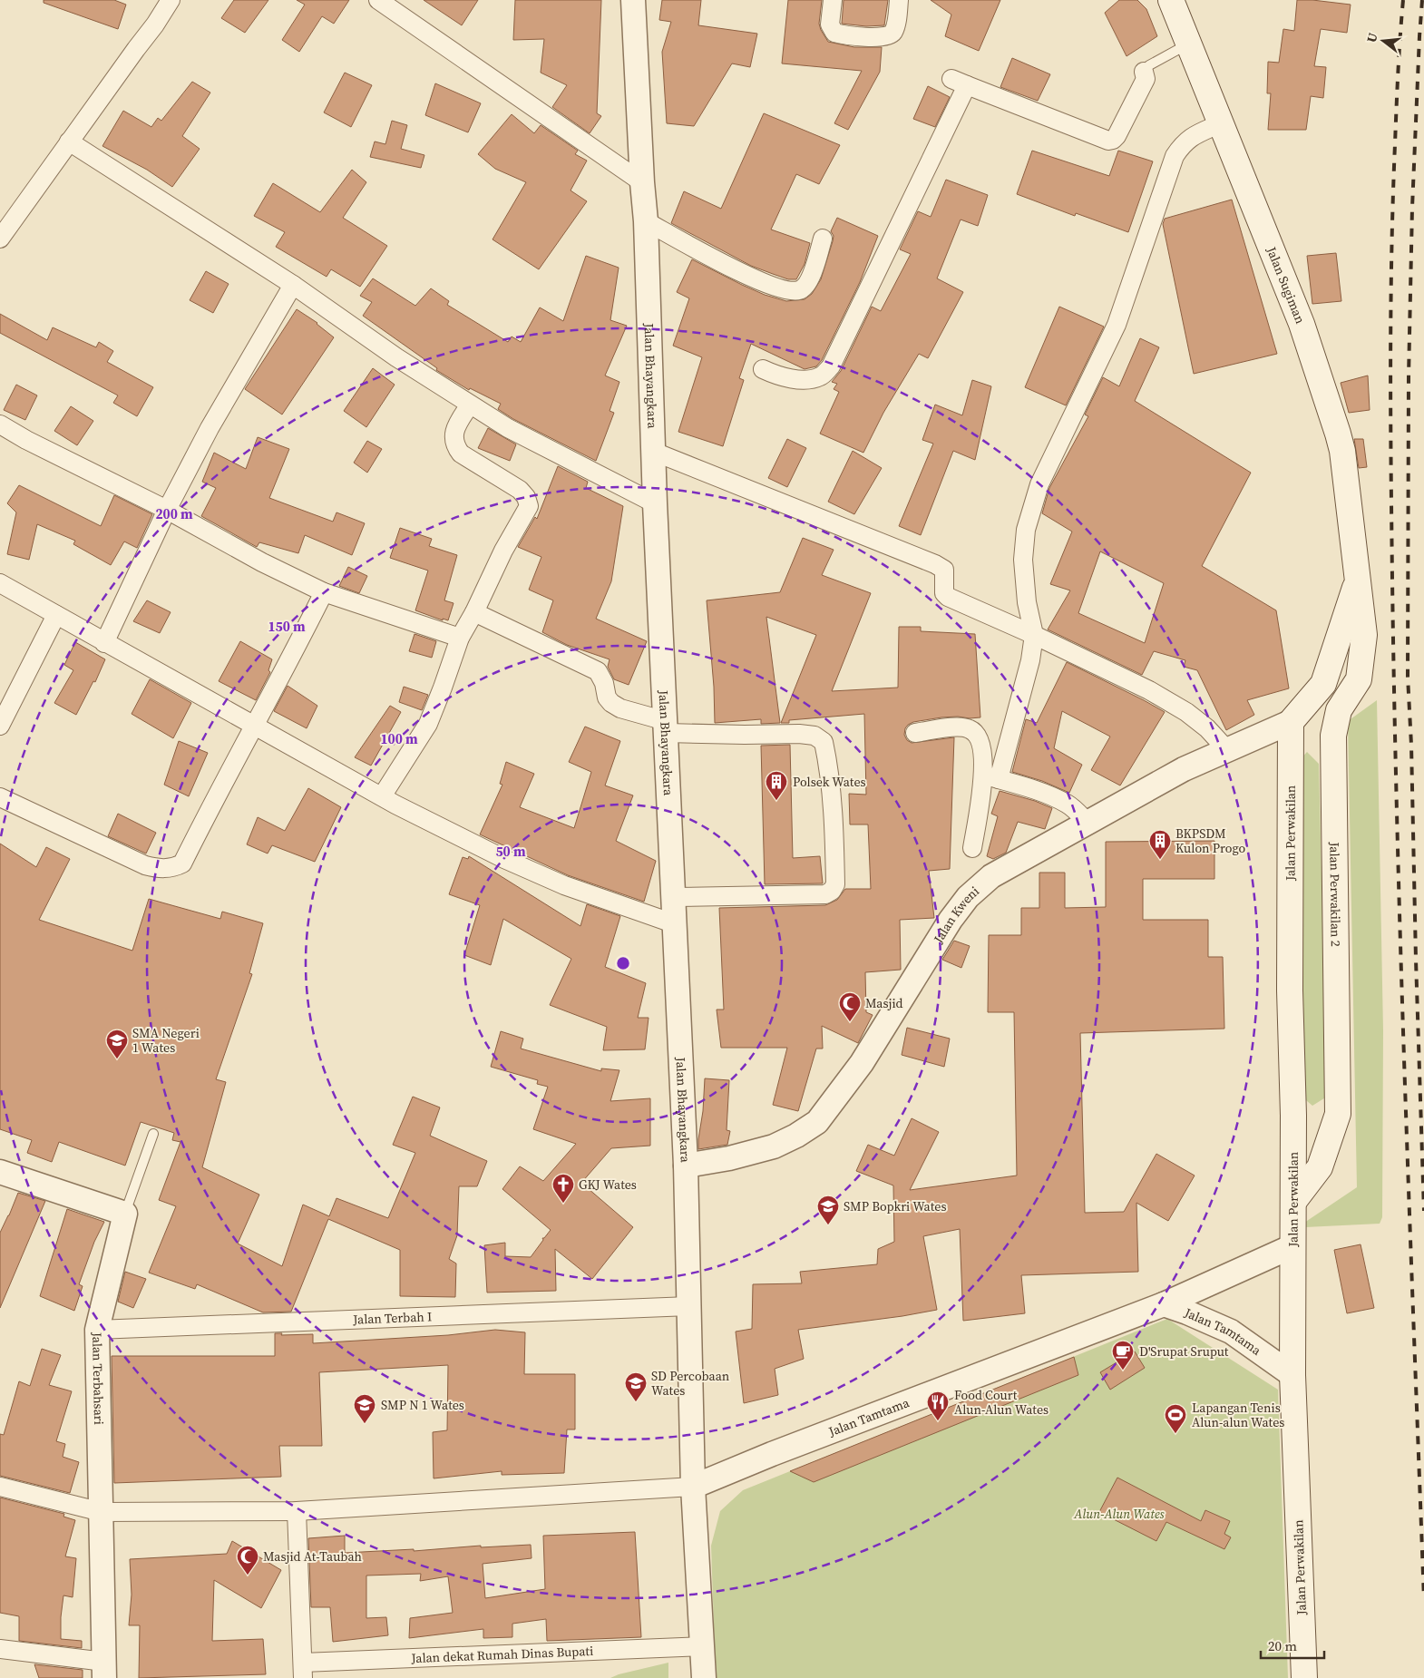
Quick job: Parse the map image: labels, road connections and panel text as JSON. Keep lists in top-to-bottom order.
{
  "streets": {
    "main road": ["Jalan Sugiman", "Jalan Perwakilan", "Jalan Perwakilan 2"],
    "street": [
      "Jalan Bhayangkara",
      "Jalan Kweni",
      "Jalan Terbah I",
      "Jalan Tamtama",
      "Jalan Terbahsari",
      "Jalan dekat Rumah Dinas Bupati"
    ]
  },
  "crossings": [
    ["Jalan Sugiman", "Jalan Perwakilan 2"],
    ["Jalan Bhayangkara", "Jalan Kweni"],
    ["Jalan Bhayangkara", "Jalan Terbah I"],
    ["Jalan Bhayangkara", "Jalan Tamtama"],
    ["Jalan Perwakilan", "Jalan Perwakilan 2"],
    ["Jalan Perwakilan", "Jalan Kweni"],
    ["Jalan Perwakilan", "Jalan Tamtama"],
    ["Jalan Terbah I", "Jalan Terbahsari"]
  ],
  "parks": ["Alun-Alun Wates"],
  "places": {
    "building": ["Polsek Wates", "BKPSDM Kulon Progo"],
    "mosque": ["Masjid", "Masjid At-Taubah"],
    "school or university": [
      "SMA Negeri 1 Wates",
      "SMP Bopkri Wates",
      "SD Percobaan Wates",
      "SMP N 1 Wates"
    ],
    "church": ["GKJ Wates"],
    "cafe": ["D'Srupat Sruput"],
    "restaurant": ["Food Court Alun-Alun Wates"],
    "sports": ["Lapangan Tenis Alun-alun Wates"]
  },
  "scale_bar": "20 m",
  "north": "left",
  "rings": [
    "200 m",
    "150 m",
    "100 m",
    "50 m"
  ]
}
